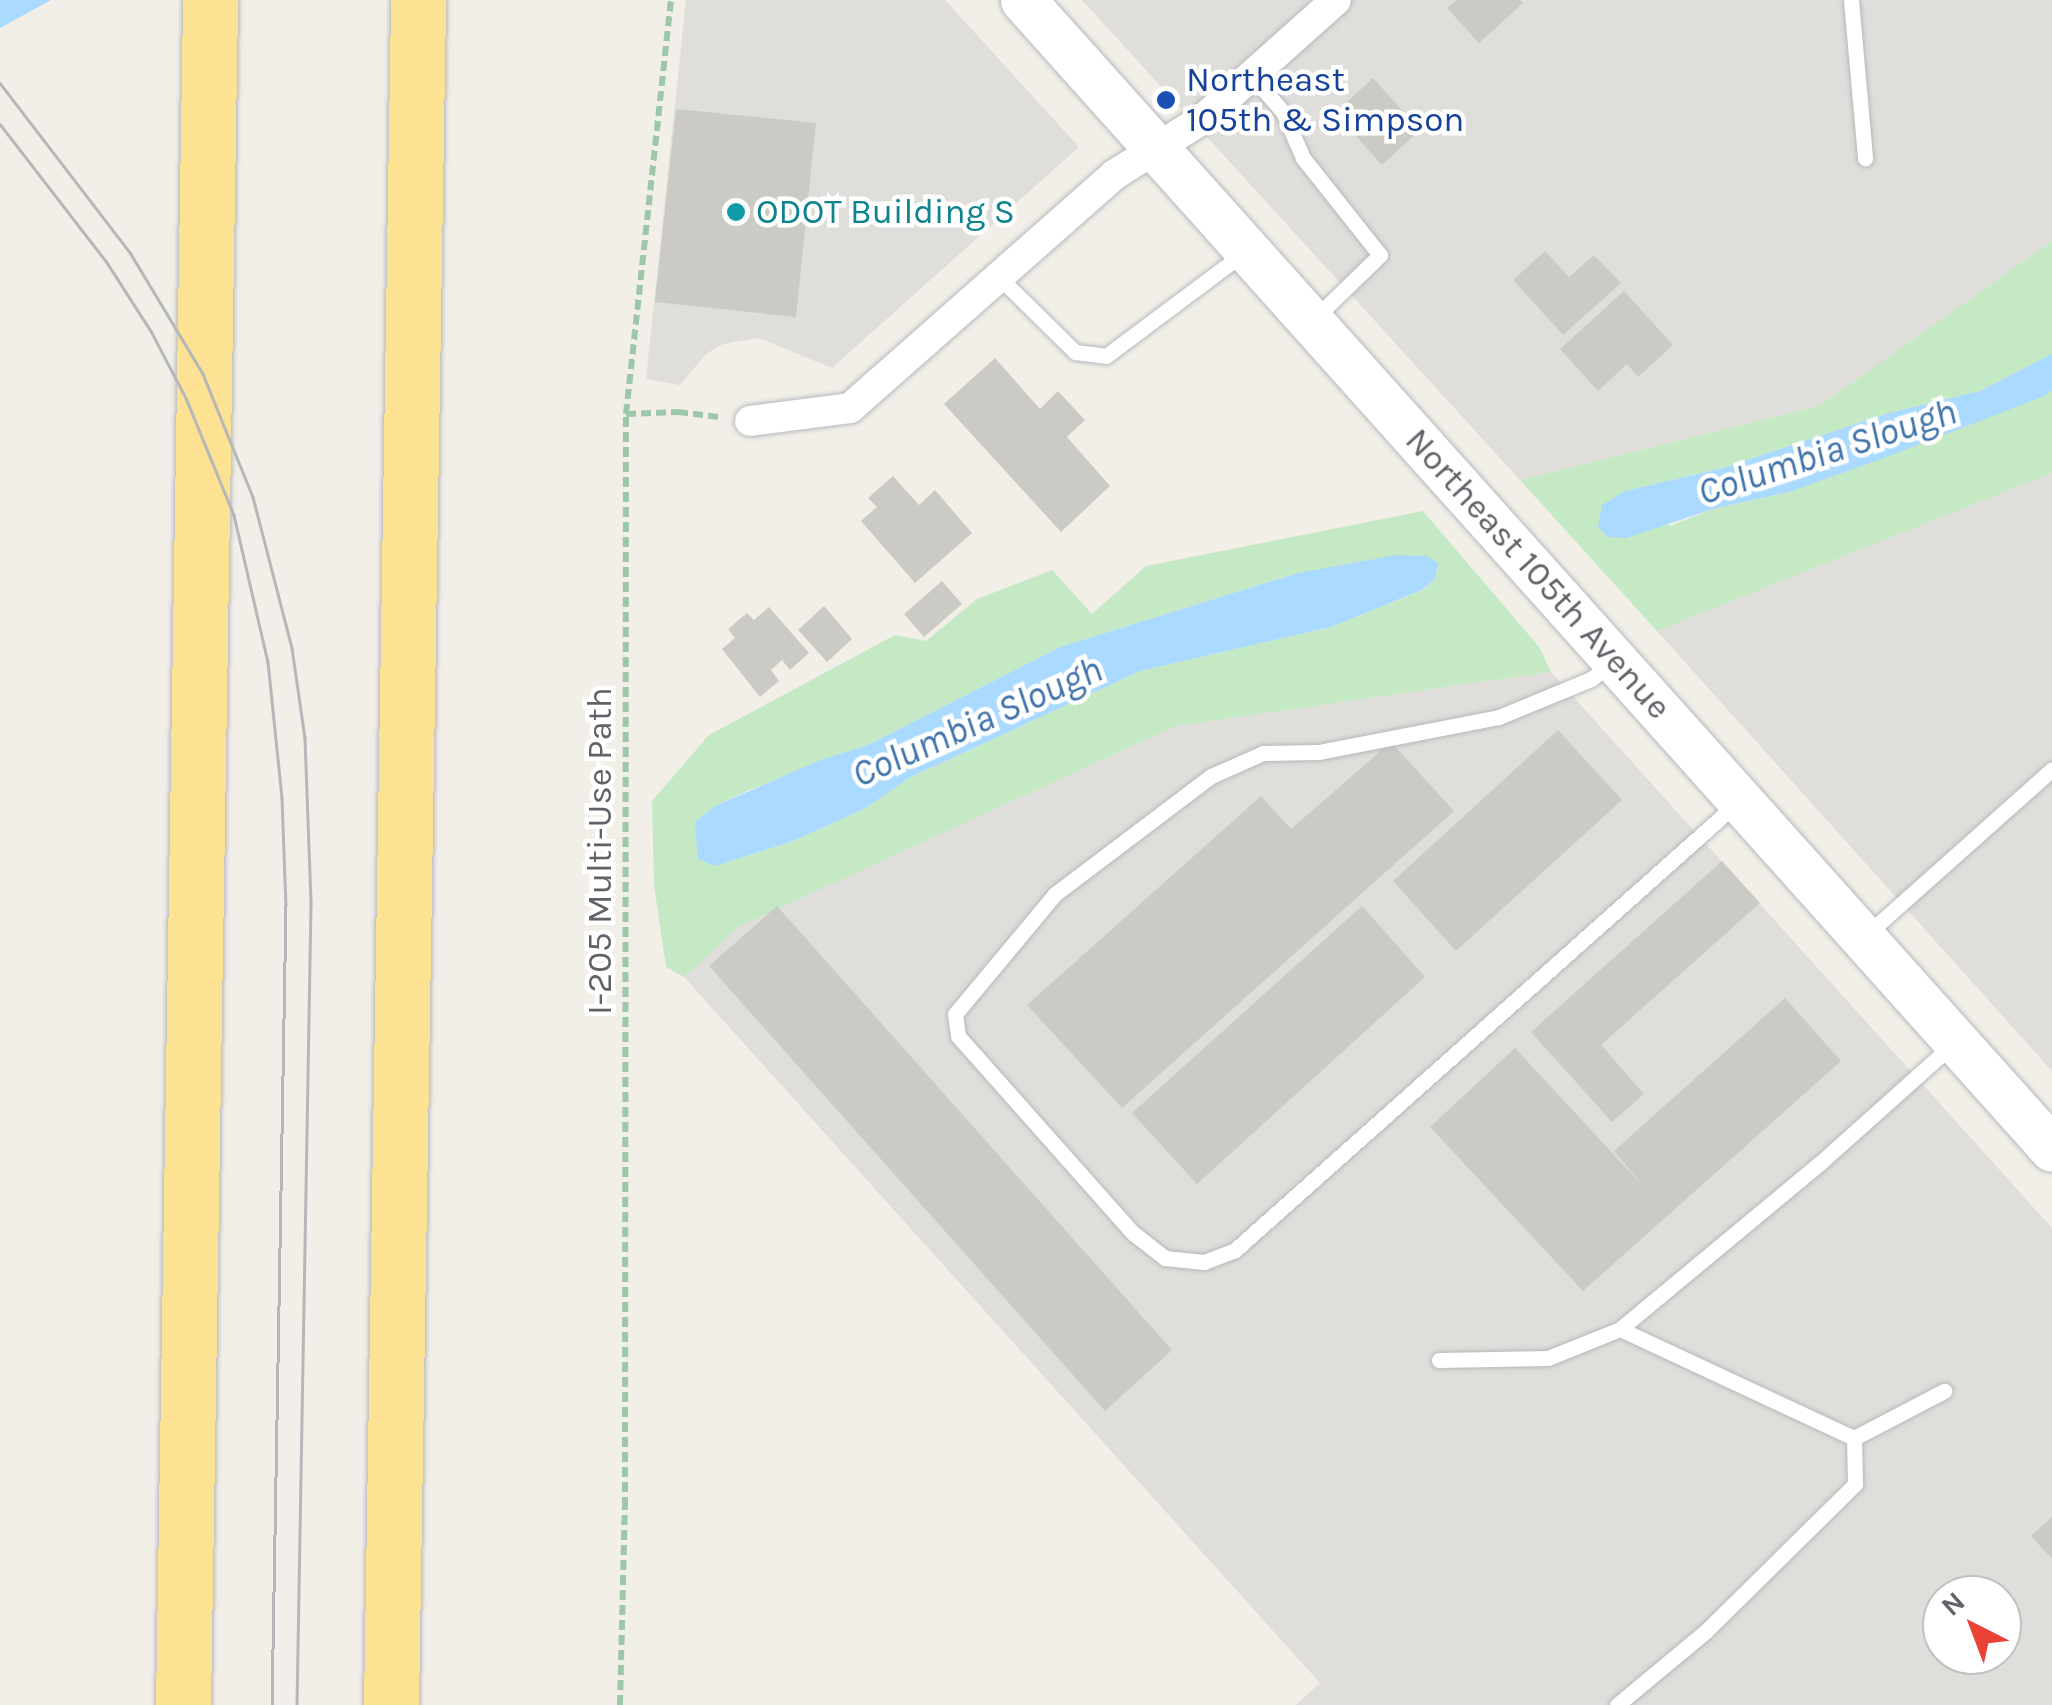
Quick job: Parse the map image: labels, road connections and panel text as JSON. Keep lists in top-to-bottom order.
{
  "streets": {
    "street": ["Northeast 105th Avenue"],
    "path": ["I-205 Multi-Use Path"]
  },
  "water": ["Columbia Slough"],
  "places": ["Northeast 105th & Simpson", "ODOT Building S"],
  "north": "top left"
}
